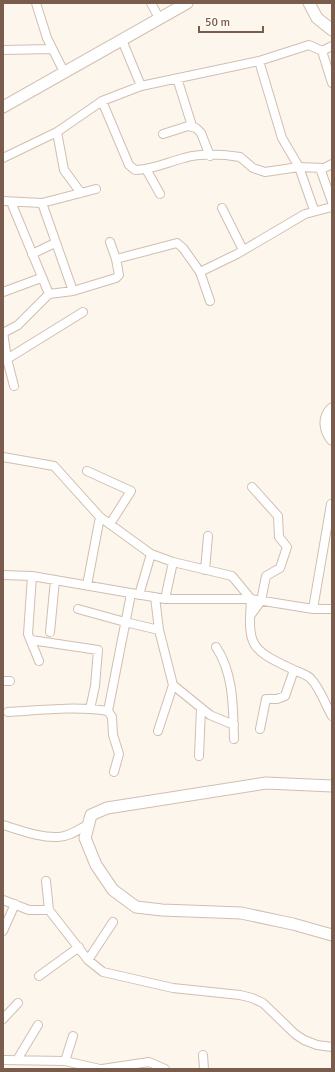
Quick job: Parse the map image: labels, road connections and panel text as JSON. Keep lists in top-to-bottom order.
{
  "scale_bar": "50 m"
}
